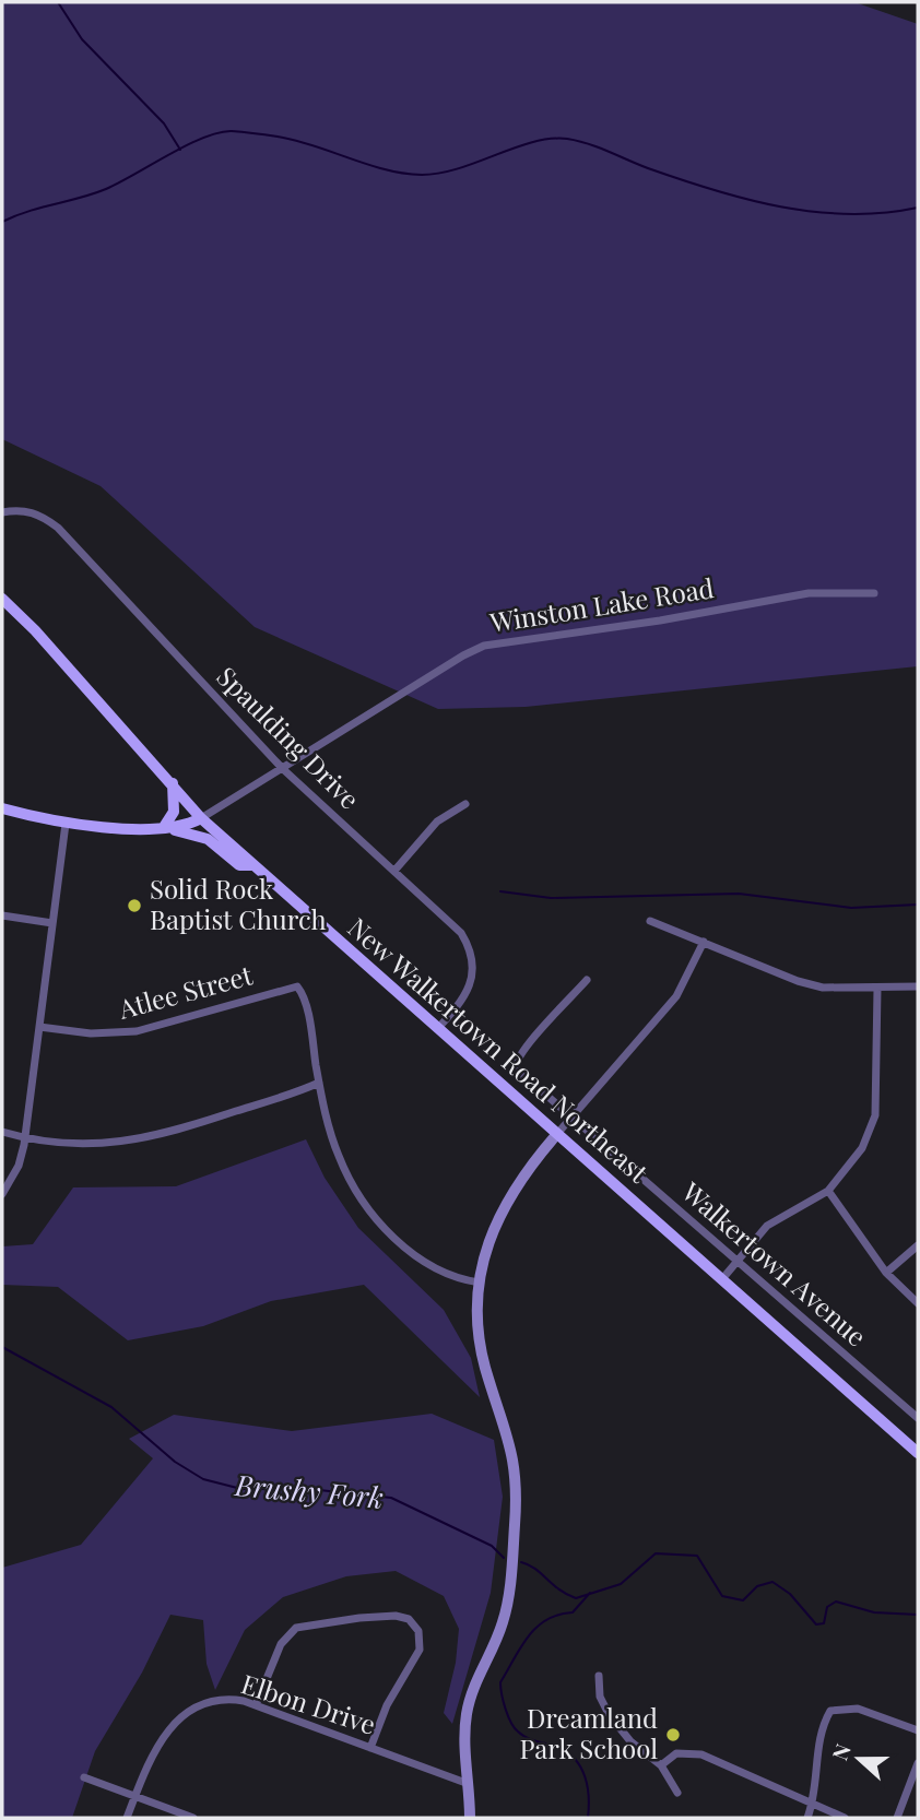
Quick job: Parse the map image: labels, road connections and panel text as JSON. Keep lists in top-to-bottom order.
{
  "streets": {
    "main road": ["New Walkertown Road Northeast"],
    "street": [
      "Winston Lake Road",
      "Spaulding Drive",
      "Atlee Street",
      "Walkertown Avenue",
      "Elbon Drive"
    ]
  },
  "crossings": [
    ["Winston Lake Road", "Spaulding Drive"],
    ["Winston Lake Road", "New Walkertown Road Northeast"],
    ["Spaulding Drive", "New Walkertown Road Northeast"]
  ],
  "water": ["Brushy Fork"],
  "places": ["Solid Rock Baptist Church", "Dreamland Park School"],
  "north": "left"
}
